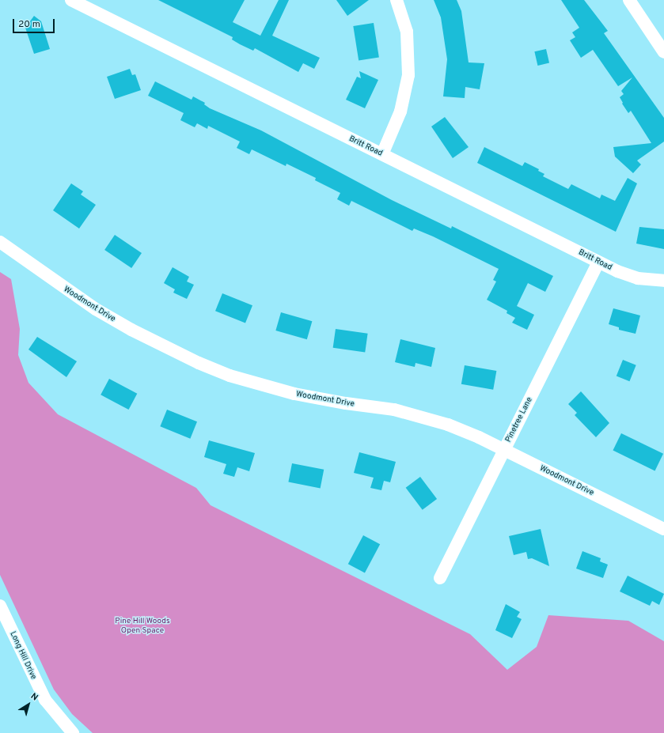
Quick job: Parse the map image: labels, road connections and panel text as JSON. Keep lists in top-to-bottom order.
{
  "streets": {
    "street": [
      "Britt Road",
      "Woodmont Drive",
      "Pinetree Lane",
      "Long Hill Drive"
    ]
  },
  "crossings": [
    ["Britt Road", "Pinetree Lane"],
    ["Woodmont Drive", "Pinetree Lane"]
  ],
  "parks": ["Pine Hill Woods Open Space"],
  "scale_bar": "20 m",
  "north": "top right"
}
